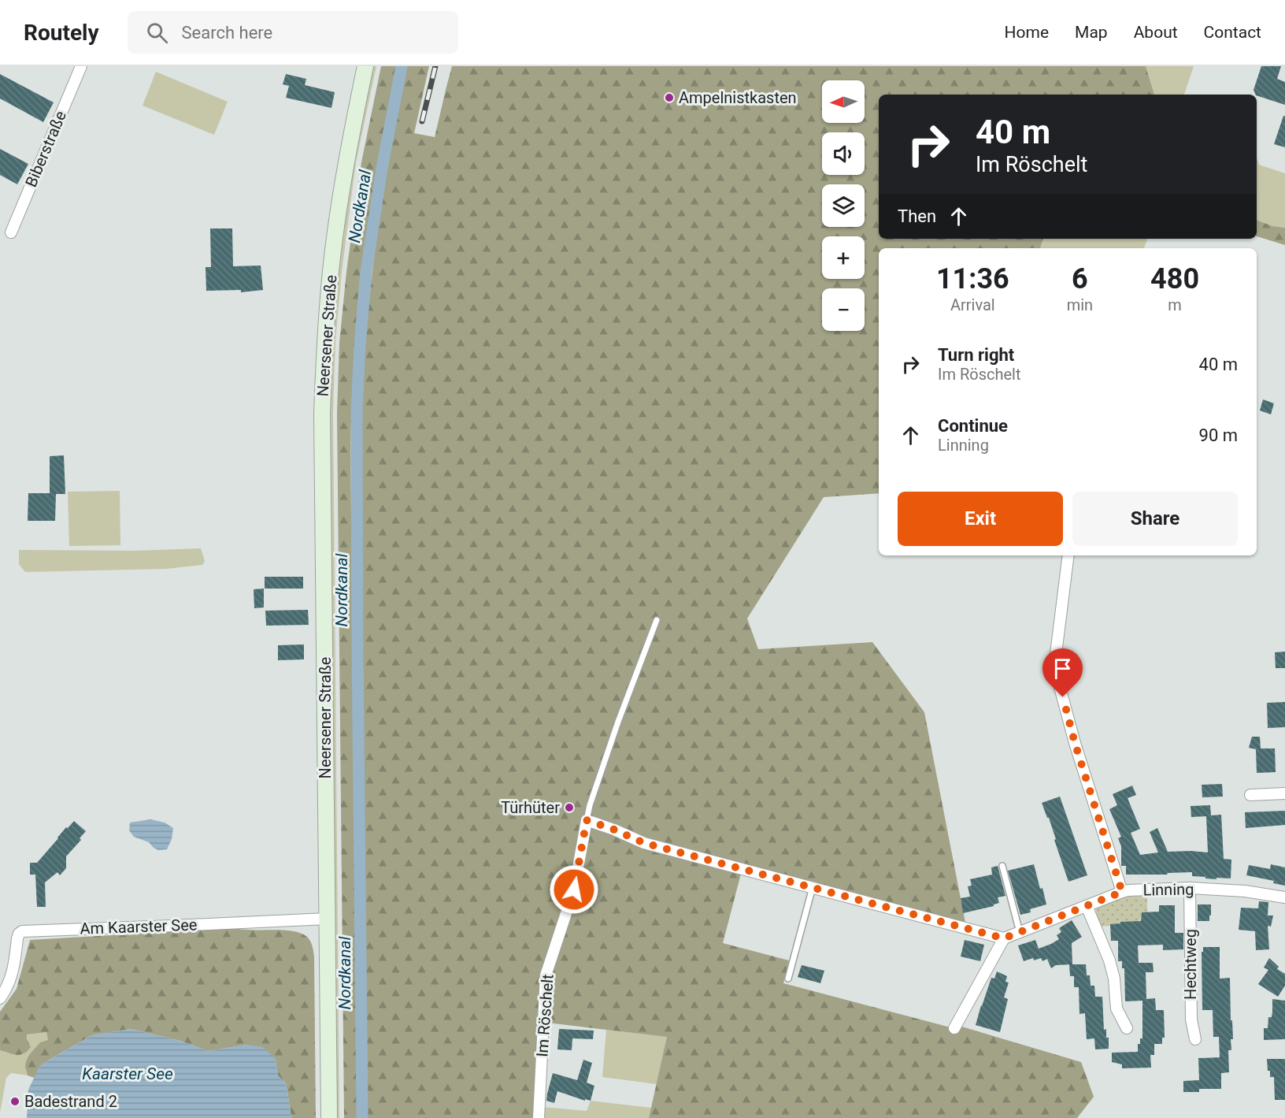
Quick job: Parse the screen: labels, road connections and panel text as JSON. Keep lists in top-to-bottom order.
{
  "streets": {
    "main road": ["Neersener Straße"],
    "street": [
      "Biberstraße",
      "Linning",
      "Am Kaarster See",
      "Hechtweg",
      "Im Röschelt"
    ]
  },
  "crossings": [
    ["Neersener Straße", "Am Kaarster See"],
    ["Linning", "Hechtweg"]
  ],
  "water": ["Nordkanal", "Kaarster See"],
  "places": ["Ampelnistkasten", "Türhüter", "Badestrand 2"],
  "north": "left",
  "page": {
    "header": "Routely",
    "search": "Search here",
    "nav": [
      "Home",
      "Map",
      "About",
      "Contact"
    ],
    "map_buttons": ["+", "−"],
    "turn": ["40 m", "Im Röschelt"],
    "then": "Then",
    "eta": [
      "11:36",
      "Arrival",
      "6",
      "min",
      "480",
      "m"
    ],
    "list": [
      {
        "name": "Turn right",
        "note": "Im Röschelt",
        "value": "40 m"
      },
      {
        "name": "Continue",
        "note": "Linning",
        "value": "90 m"
      }
    ],
    "buttons": ["Exit", "Share"]
  }
}
